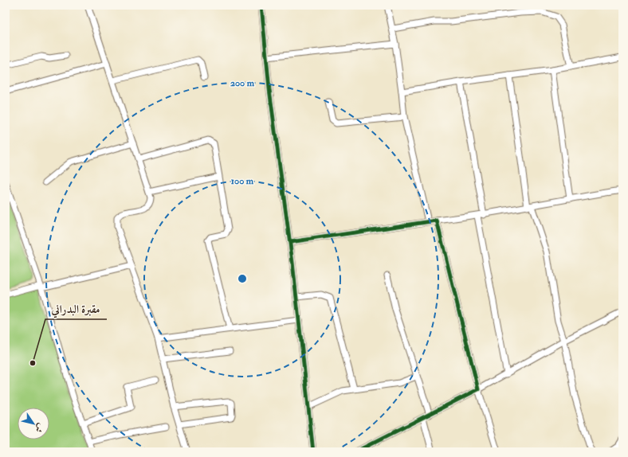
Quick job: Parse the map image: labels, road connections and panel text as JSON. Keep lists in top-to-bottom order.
{
  "places": ["مقبرة البدراني"],
  "north": "bottom right",
  "rings": ["200 m", "100 m"]
}
